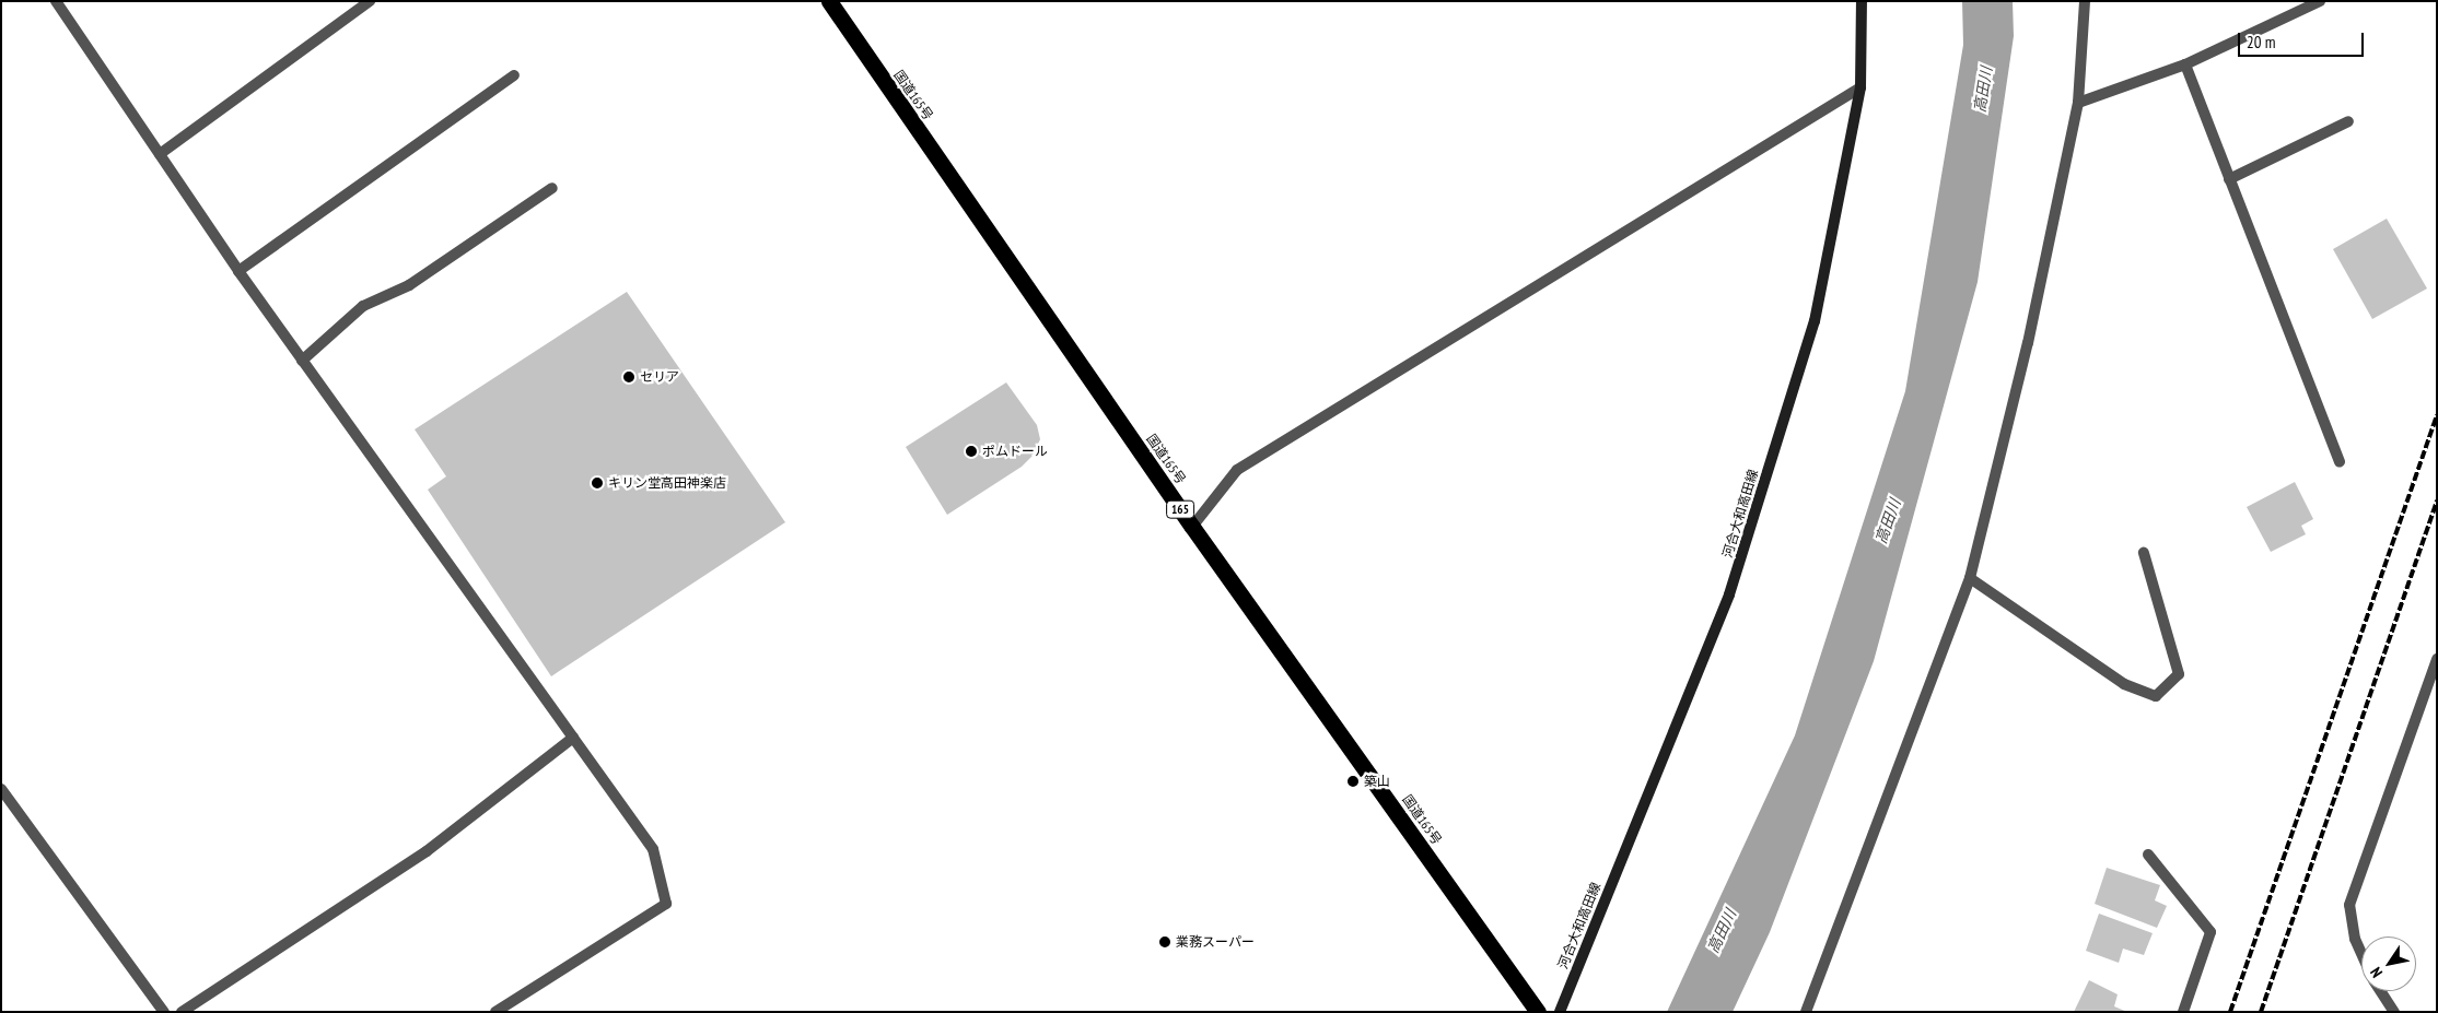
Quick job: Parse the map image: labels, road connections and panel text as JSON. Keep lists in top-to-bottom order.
{
  "streets": {
    "highway": ["国道165号", "165"],
    "main road": ["河合大和高田線"]
  },
  "water": ["高田川"],
  "places": [
    "セリア",
    "ポムドール",
    "キリン堂高田神楽店",
    "築山",
    "業務スーパー"
  ],
  "scale_bar": "20 m",
  "north": "bottom left"
}
